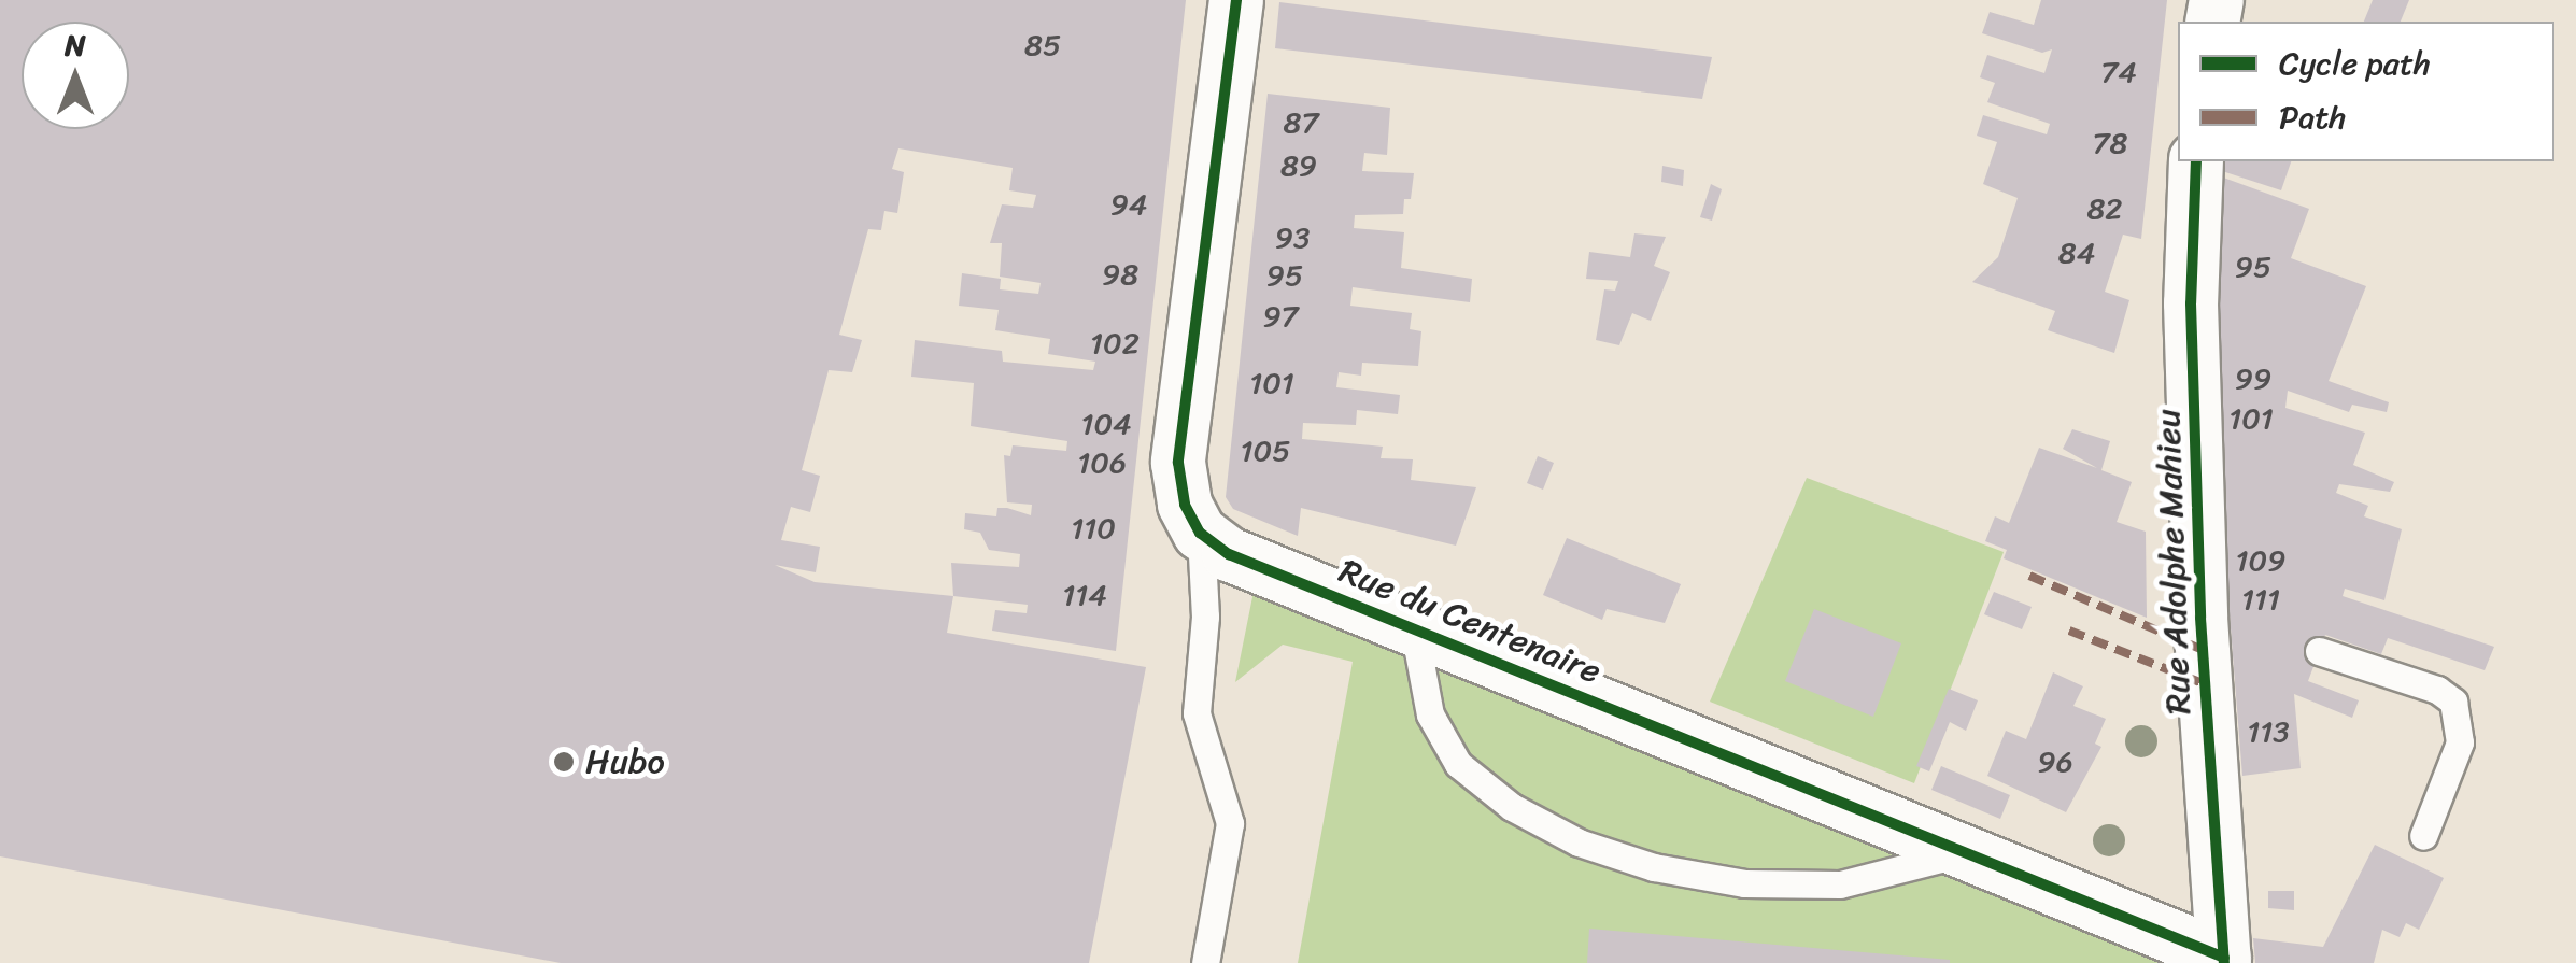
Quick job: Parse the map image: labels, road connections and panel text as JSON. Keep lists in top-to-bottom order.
{
  "streets": {
    "street": ["Rue Adolphe Mahieu", "Rue du Centenaire"]
  },
  "crossings": [
    ["Rue Adolphe Mahieu", "Rue du Centenaire"]
  ],
  "places": ["Hubo"],
  "house_numbers": [
    "85",
    "74",
    "87",
    "78",
    "89",
    "94",
    "82",
    "93",
    "84",
    "95",
    "98",
    "95",
    "97",
    "102",
    "99",
    "101",
    "101",
    "104",
    "105",
    "106",
    "110",
    "109",
    "114",
    "111",
    "113",
    "96"
  ],
  "legend": ["Cycle path", "Path"],
  "north": "top"
}
